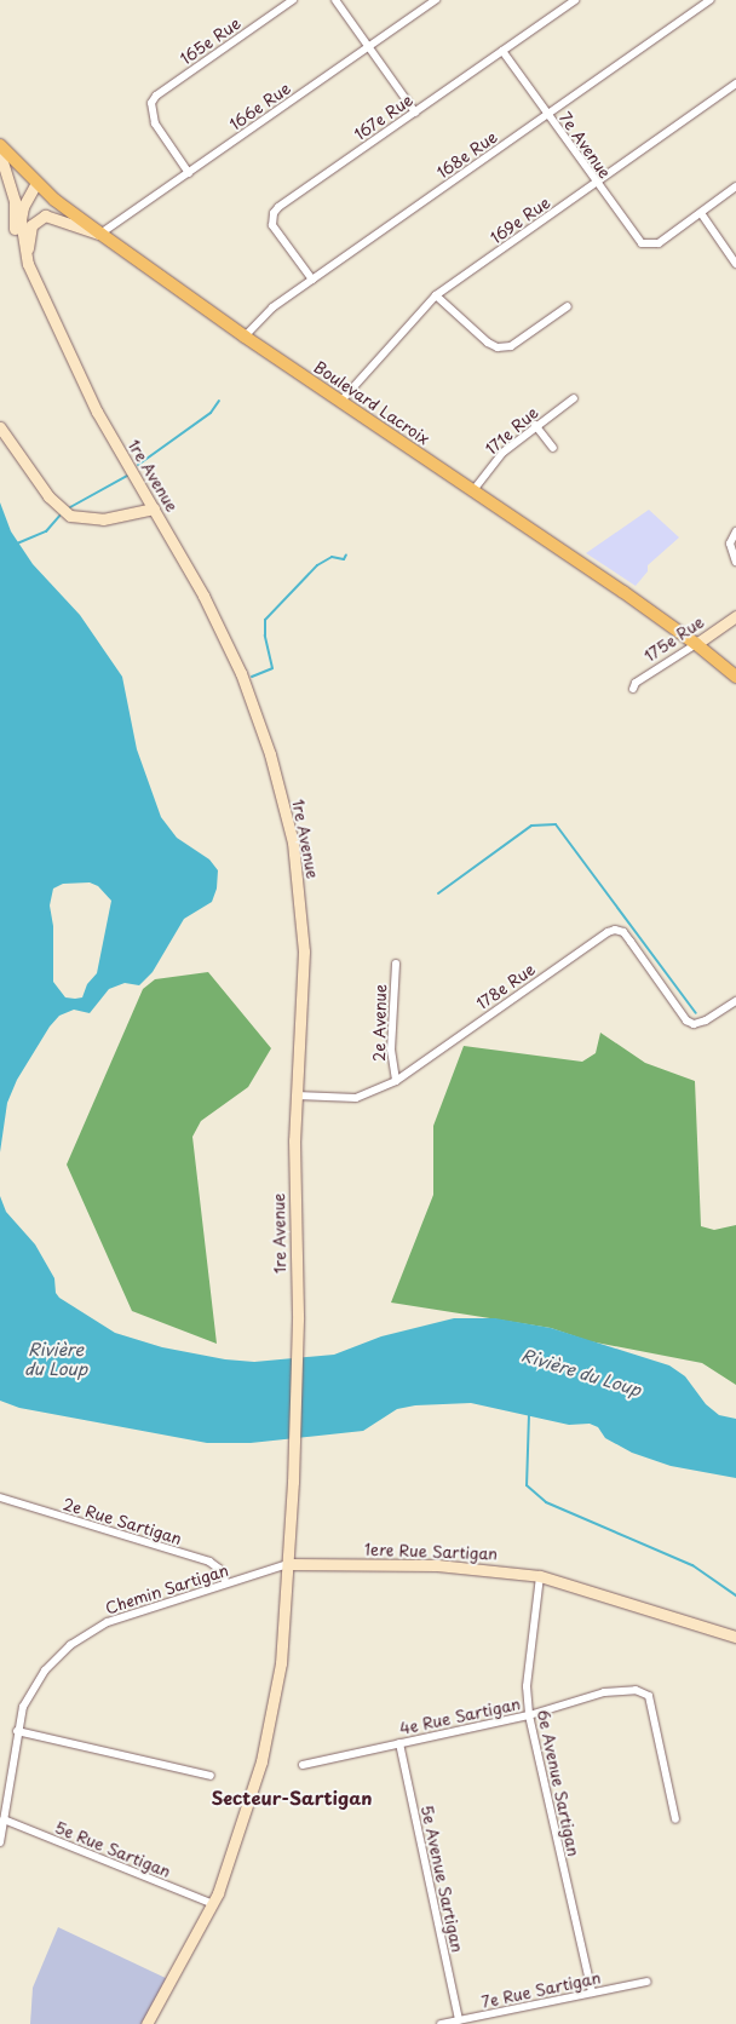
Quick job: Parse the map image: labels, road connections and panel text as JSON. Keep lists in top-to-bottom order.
{
  "streets": {
    "main road": [
      "Boulevard Lacroix",
      "1re Avenue",
      "175e Rue",
      "1ere Rue Sartigan"
    ],
    "street": [
      "165e Rue",
      "166e Rue",
      "167e Rue",
      "7e Avenue",
      "168e Rue",
      "169e Rue",
      "171e Rue",
      "178e Rue",
      "2e Avenue",
      "2e Rue Sartigan",
      "Chemin Sartigan",
      "4e Rue Sartigan",
      "6e Avenue Sartigan",
      "5e Rue Sartigan",
      "5e Avenue Sartigan",
      "7e Rue Sartigan"
    ]
  },
  "crossings": [
    ["165e Rue", "166e Rue"],
    ["166e Rue", "Boulevard Lacroix"],
    ["167e Rue", "7e Avenue"],
    ["167e Rue", "168e Rue"],
    ["7e Avenue", "168e Rue"],
    ["7e Avenue", "169e Rue"],
    ["168e Rue", "Boulevard Lacroix"],
    ["169e Rue", "Boulevard Lacroix"],
    ["Boulevard Lacroix", "171e Rue"],
    ["Boulevard Lacroix", "1re Avenue"],
    ["Boulevard Lacroix", "175e Rue"],
    ["1re Avenue", "178e Rue"],
    ["1re Avenue", "1ere Rue Sartigan"],
    ["1re Avenue", "Chemin Sartigan"],
    ["1re Avenue", "5e Rue Sartigan"],
    ["178e Rue", "2e Avenue"],
    ["2e Rue Sartigan", "Chemin Sartigan"],
    ["1ere Rue Sartigan", "Chemin Sartigan"],
    ["1ere Rue Sartigan", "6e Avenue Sartigan"],
    ["Chemin Sartigan", "5e Rue Sartigan"],
    ["4e Rue Sartigan", "6e Avenue Sartigan"],
    ["4e Rue Sartigan", "5e Avenue Sartigan"],
    ["6e Avenue Sartigan", "7e Rue Sartigan"],
    ["5e Avenue Sartigan", "7e Rue Sartigan"]
  ],
  "districts": ["Secteur-Sartigan"],
  "water": ["Rivière du Loup"]
}
